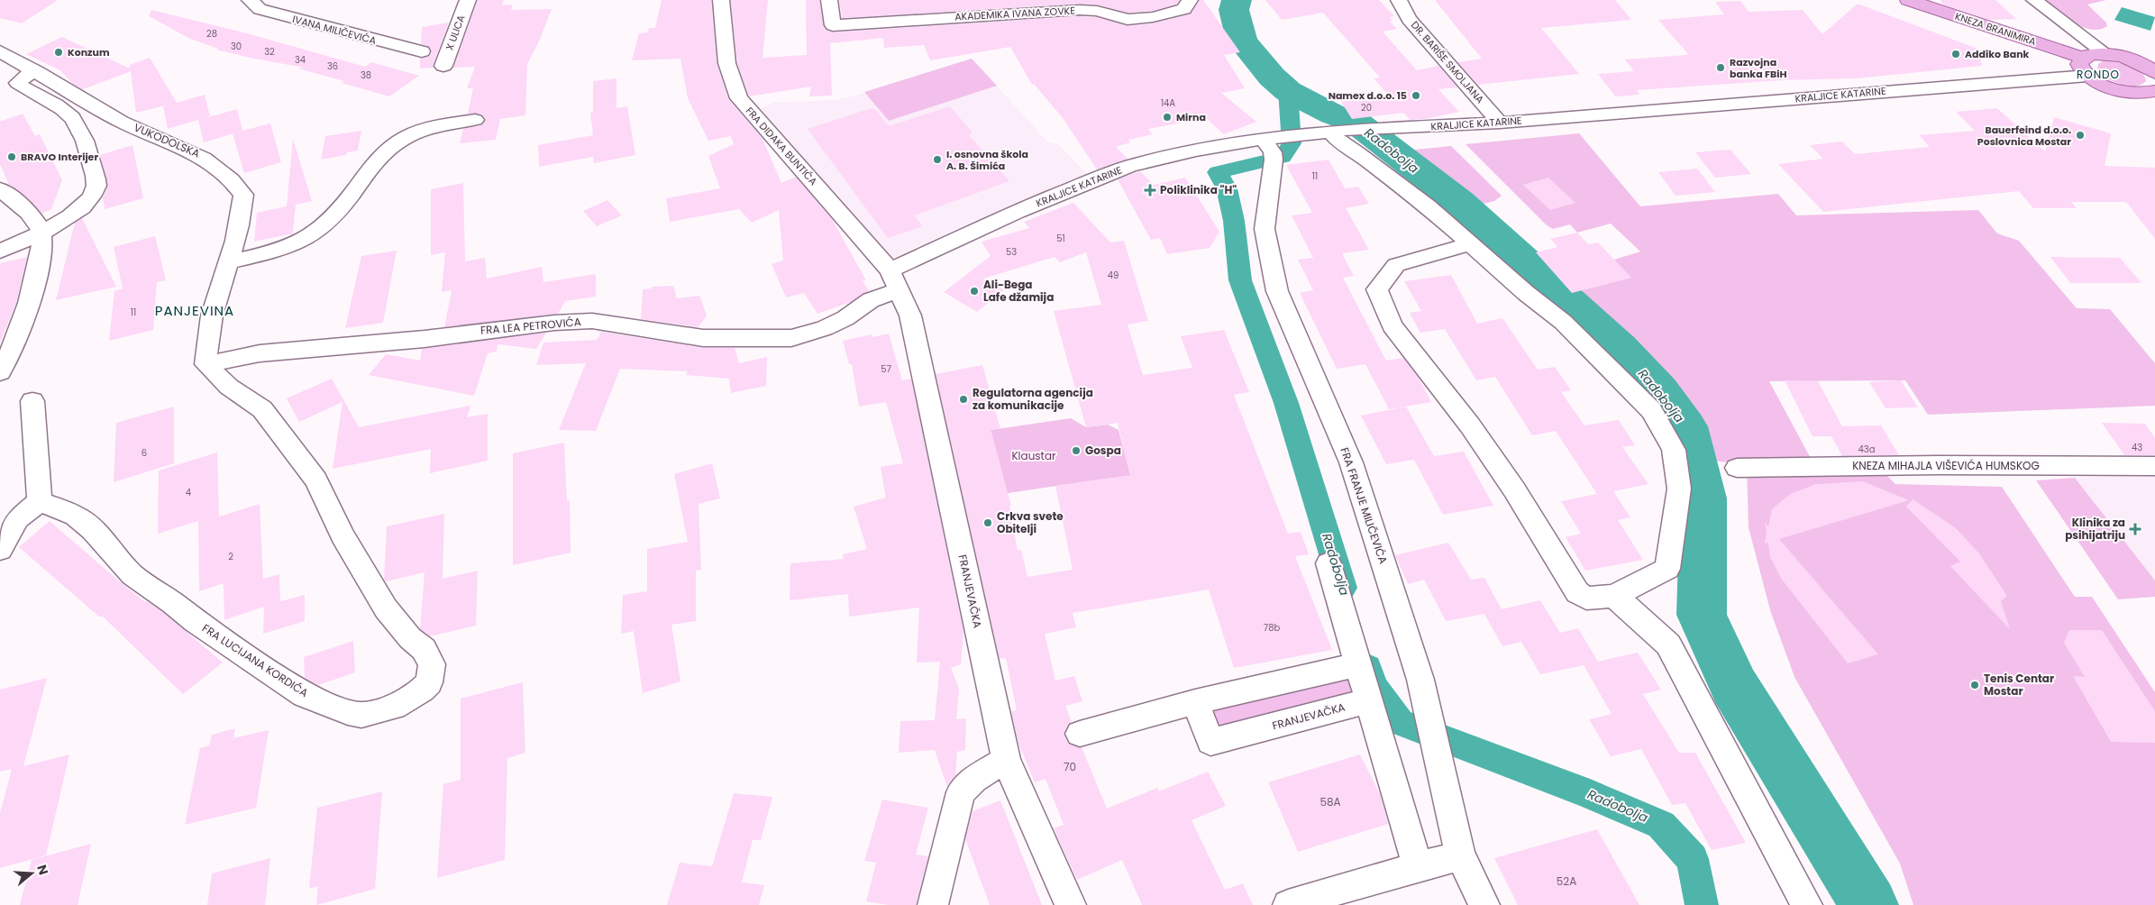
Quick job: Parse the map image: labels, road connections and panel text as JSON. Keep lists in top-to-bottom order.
{
  "streets": {
    "main road": ["KNEZA BRANIMIRA"],
    "street": [
      "AKADEMIKA IVANA ZOVKE",
      "IVANA MILIČEVIĆA",
      "X ULICA",
      "DR. BARIŠE SMOLJANA",
      "KRALJICE KATARINE",
      "VUKODOLSKA",
      "FRA DIDAKA BUNTIĆA",
      "FRA LEA PETROVIĆA",
      "KNEZA MIHAJLA VIŠEVIĆA HUMSKOG",
      "FRA FRANJE MILIČEVIĆA",
      "FRANJEVAČKA",
      "FRA LUCIJANA KORDIĆA"
    ]
  },
  "crossings": [
    ["KNEZA BRANIMIRA", "KRALJICE KATARINE"],
    ["DR. BARIŠE SMOLJANA", "KRALJICE KATARINE"],
    ["KRALJICE KATARINE", "FRA DIDAKA BUNTIĆA"],
    ["KRALJICE KATARINE", "FRA LEA PETROVIĆA"],
    ["KRALJICE KATARINE", "FRA FRANJE MILIČEVIĆA"],
    ["KRALJICE KATARINE", "FRANJEVAČKA"],
    ["VUKODOLSKA", "FRA LEA PETROVIĆA"],
    ["VUKODOLSKA", "FRA LUCIJANA KORDIĆA"],
    ["FRA DIDAKA BUNTIĆA", "FRA LEA PETROVIĆA"],
    ["FRA DIDAKA BUNTIĆA", "FRANJEVAČKA"],
    ["FRA LEA PETROVIĆA", "FRANJEVAČKA"],
    ["FRA LEA PETROVIĆA", "FRA LUCIJANA KORDIĆA"]
  ],
  "districts": ["RONDO", "PANJEVINA"],
  "water": ["Radobolja"],
  "parks": ["Klaustar"],
  "places": {
    "other": [
      "Konzum",
      "Addiko Bank",
      "Razvojna banka FBiH",
      "Namex d.o.o. 15",
      "Mirna",
      "Bauerfeind d.o.o. Poslovnica Mostar",
      "BRAVO Interijer",
      "I. osnovna škola A. B. Šimića",
      "Ali-Bega Lafe džamija",
      "Regulatorna agencija za komunikacije",
      "Gospa",
      "Crkva svete Obitelji",
      "Tenis Centar Mostar"
    ],
    "health": ["Poliklinika \"H\"", "Klinika za psihijatriju"]
  },
  "house_numbers": [
    "28",
    "30",
    "32",
    "34",
    "36",
    "38",
    "14A",
    "20",
    "11",
    "51",
    "53",
    "49",
    "11",
    "57",
    "43",
    "43a",
    "6",
    "4",
    "2",
    "78b",
    "70",
    "58A",
    "52A"
  ],
  "north": "right"
}
